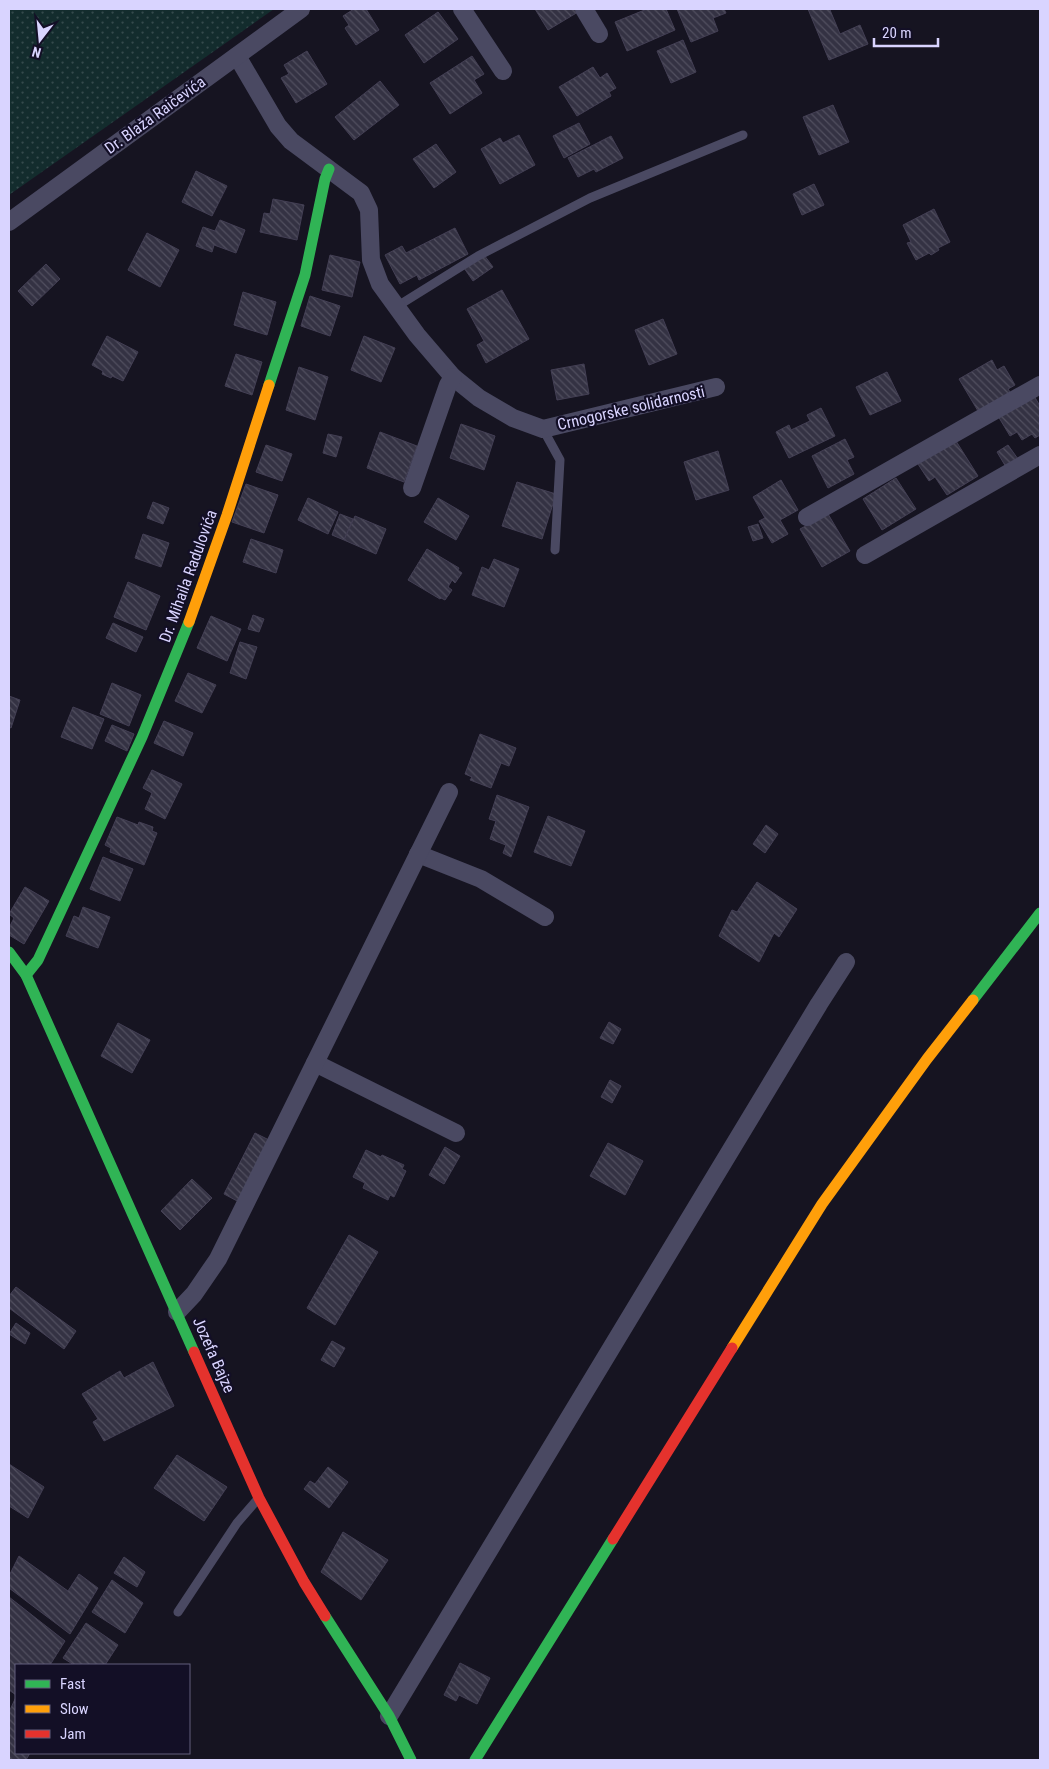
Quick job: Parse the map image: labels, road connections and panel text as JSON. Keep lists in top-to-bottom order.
{
  "streets": {
    "street": [
      "Dr. Blaža Raičevića",
      "Crnogorske solidarnosti",
      "Dr. Mihaila Radulovića",
      "Jozefa Bajze"
    ]
  },
  "crossings": [
    ["Dr. Blaža Raičevića", "Crnogorske solidarnosti"],
    ["Crnogorske solidarnosti", "Dr. Mihaila Radulovića"],
    ["Dr. Mihaila Radulovića", "Jozefa Bajze"]
  ],
  "legend": ["Fast", "Slow", "Jam"],
  "scale_bar": "20 m",
  "north": "bottom"
}
